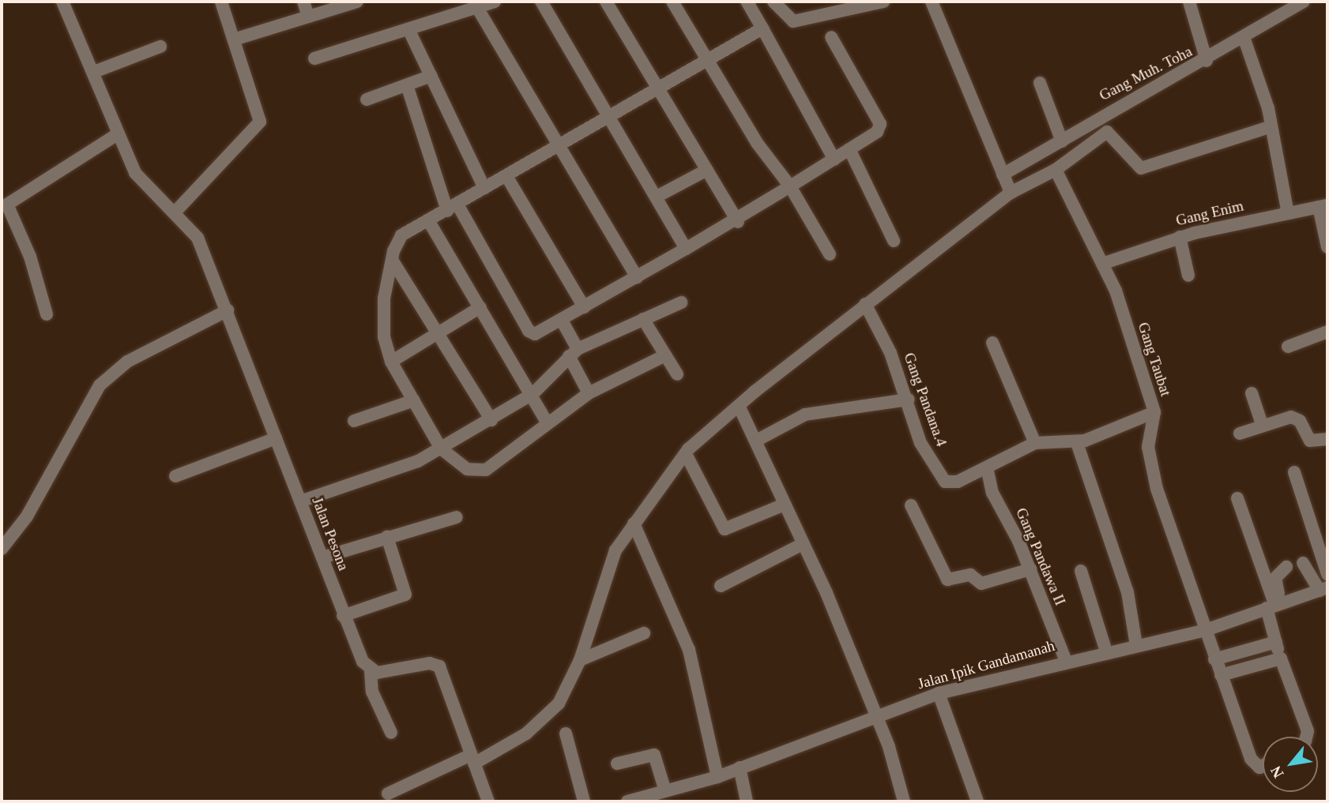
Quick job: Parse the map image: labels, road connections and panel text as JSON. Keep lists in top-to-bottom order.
{
  "streets": {
    "street": [
      "Gang Muh. Toha",
      "Gang Enim",
      "Gang Taubat",
      "Gang Pandana.4",
      "Jalan Pesona",
      "Gang Pandawa II",
      "Jalan Ipik Gandamanah"
    ]
  },
  "crossings": [
    ["Gang Enim", "Gang Taubat"],
    ["Gang Taubat", "Gang Pandana.4"],
    ["Gang Taubat", "Jalan Ipik Gandamanah"],
    ["Gang Pandana.4", "Gang Pandawa II"],
    ["Gang Pandawa II", "Jalan Ipik Gandamanah"]
  ],
  "north": "bottom left"
}
